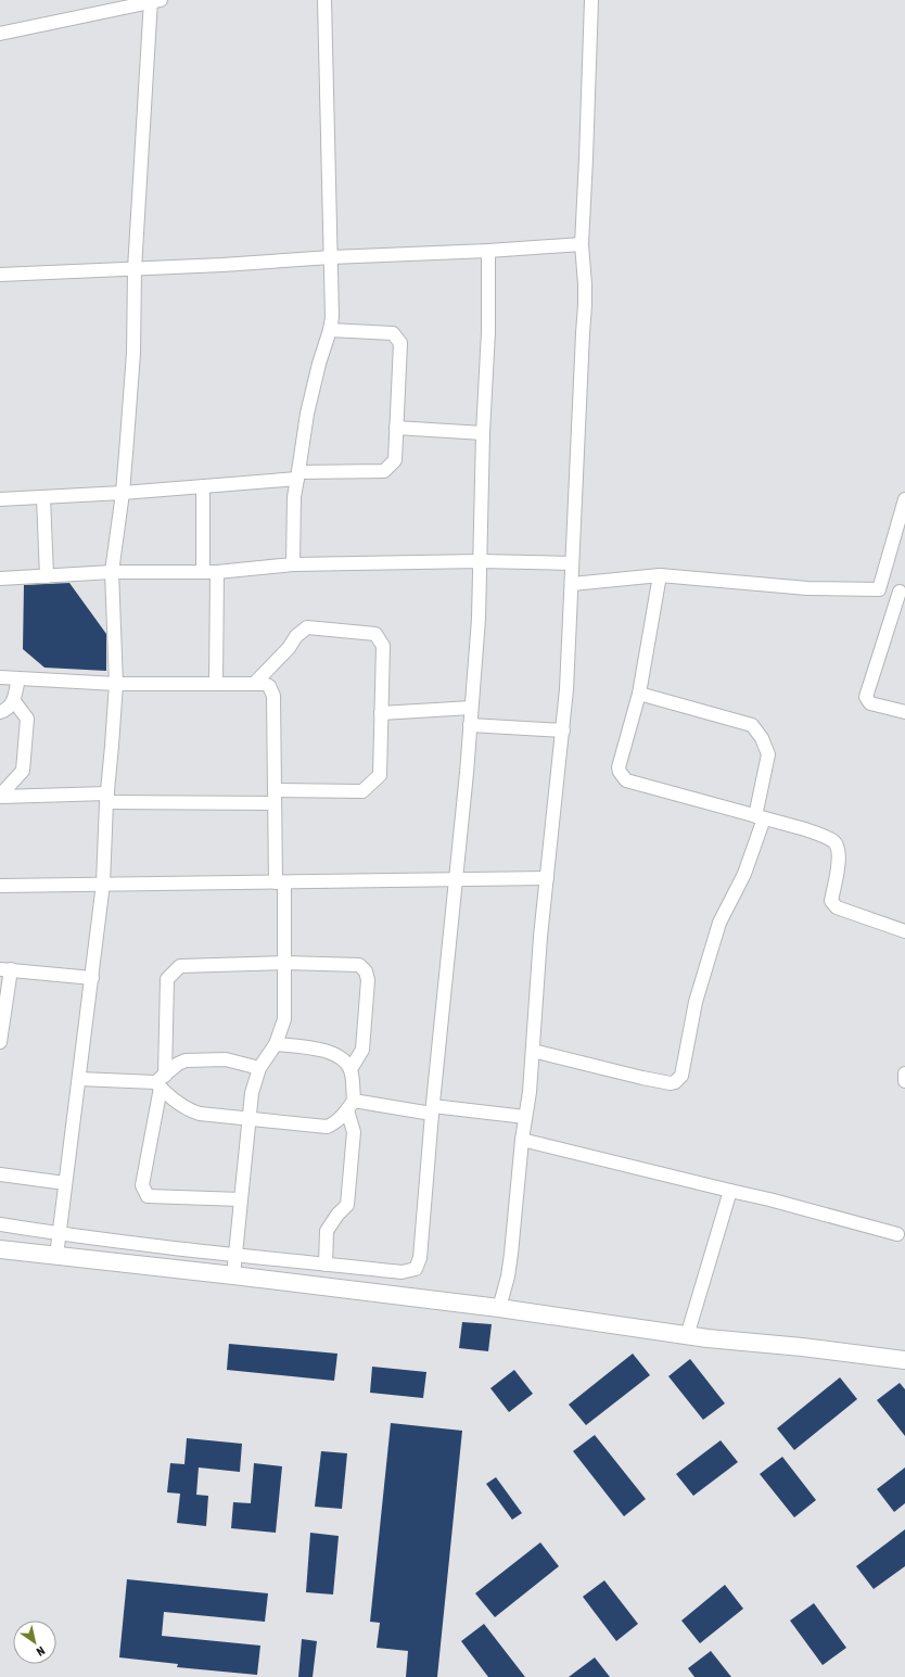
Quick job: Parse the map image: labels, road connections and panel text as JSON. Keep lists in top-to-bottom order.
{
  "north": "bottom right"
}
